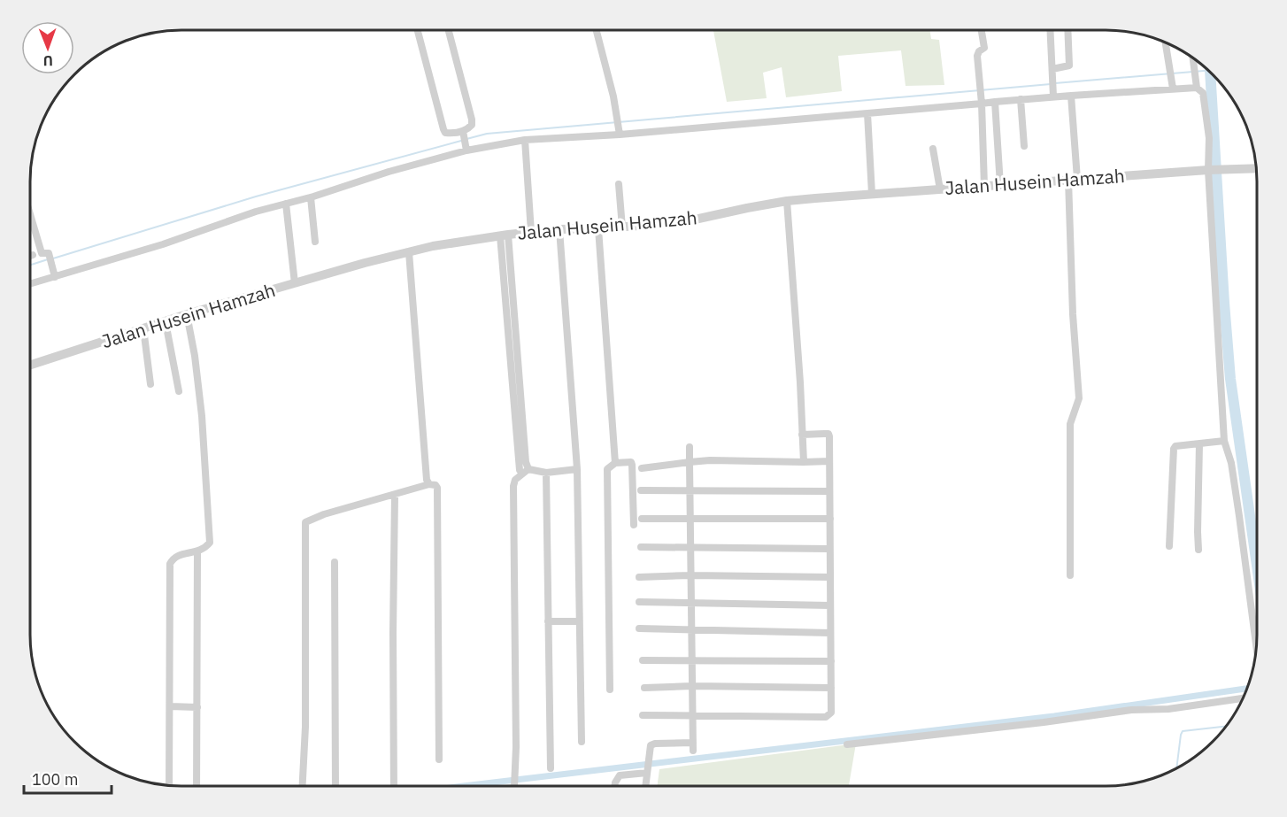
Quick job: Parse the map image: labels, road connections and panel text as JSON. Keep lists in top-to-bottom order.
{
  "streets": {
    "street": ["Jalan Husein Hamzah"]
  },
  "scale_bar": "100 m",
  "north": "bottom"
}
